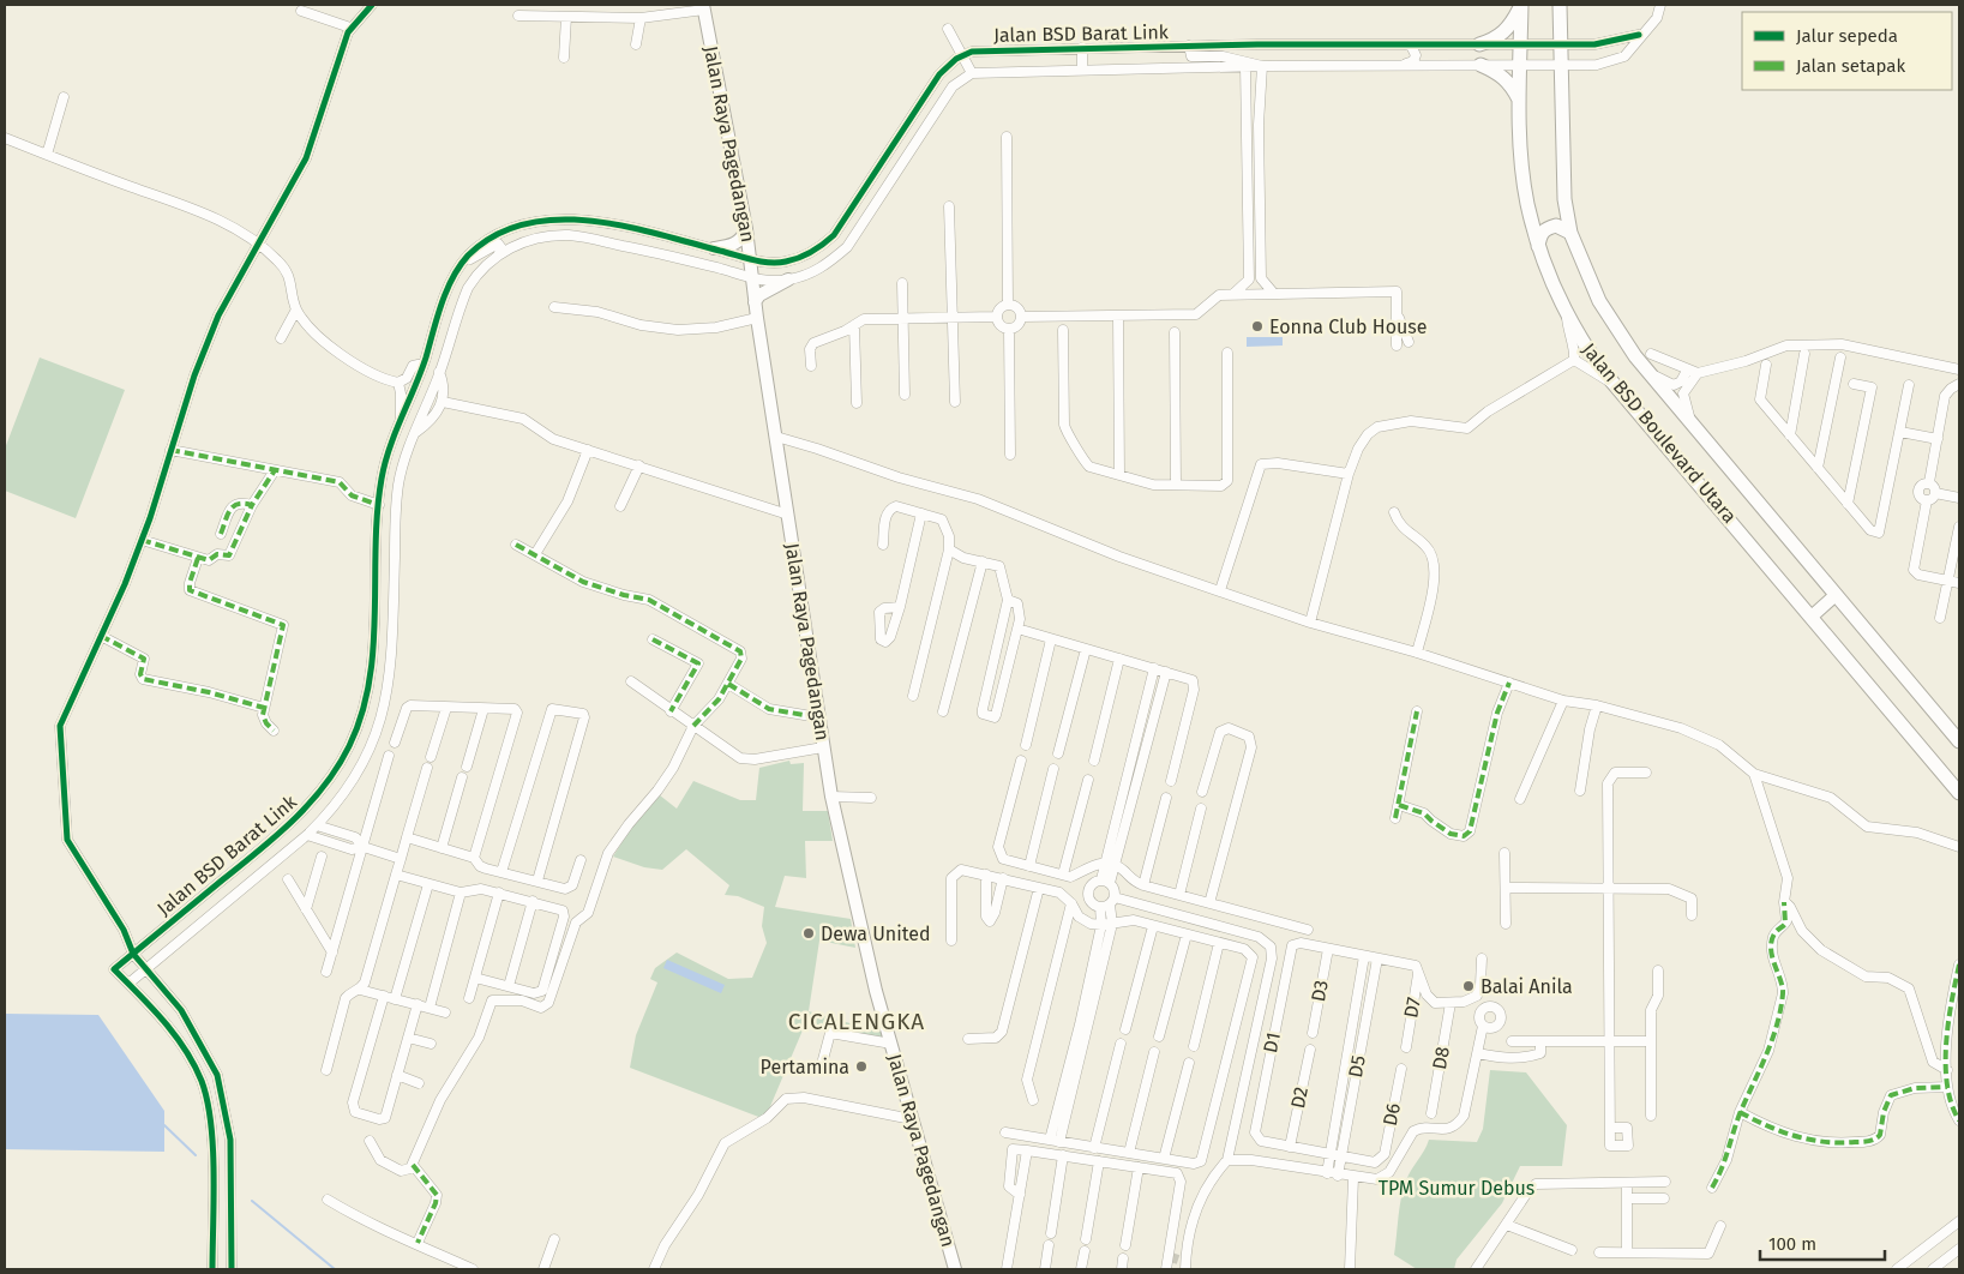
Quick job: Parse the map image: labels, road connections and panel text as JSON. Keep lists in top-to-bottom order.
{
  "streets": {
    "main road": ["Jalan BSD Boulevard Utara"],
    "street": [
      "Jalan BSD Barat Link",
      "Jalan Raya Pagedangan",
      "D3",
      "D7",
      "D1",
      "D8",
      "D5",
      "D2",
      "D6"
    ]
  },
  "crossings": [
    ["Jalan BSD Barat Link", "Jalan Raya Pagedangan"],
    ["Jalan BSD Barat Link", "Jalan BSD Boulevard Utara"],
    ["D3", "D1"],
    ["D1", "D2"],
    ["D5", "D6"]
  ],
  "districts": ["CICALENGKA"],
  "parks": ["TPM Sumur Debus"],
  "places": [
    "Eonna Club House",
    "Dewa United",
    "Balai Anila",
    "Pertamina"
  ],
  "legend": ["Jalur sepeda", "Jalan setapak"],
  "scale_bar": "100 m"
}
